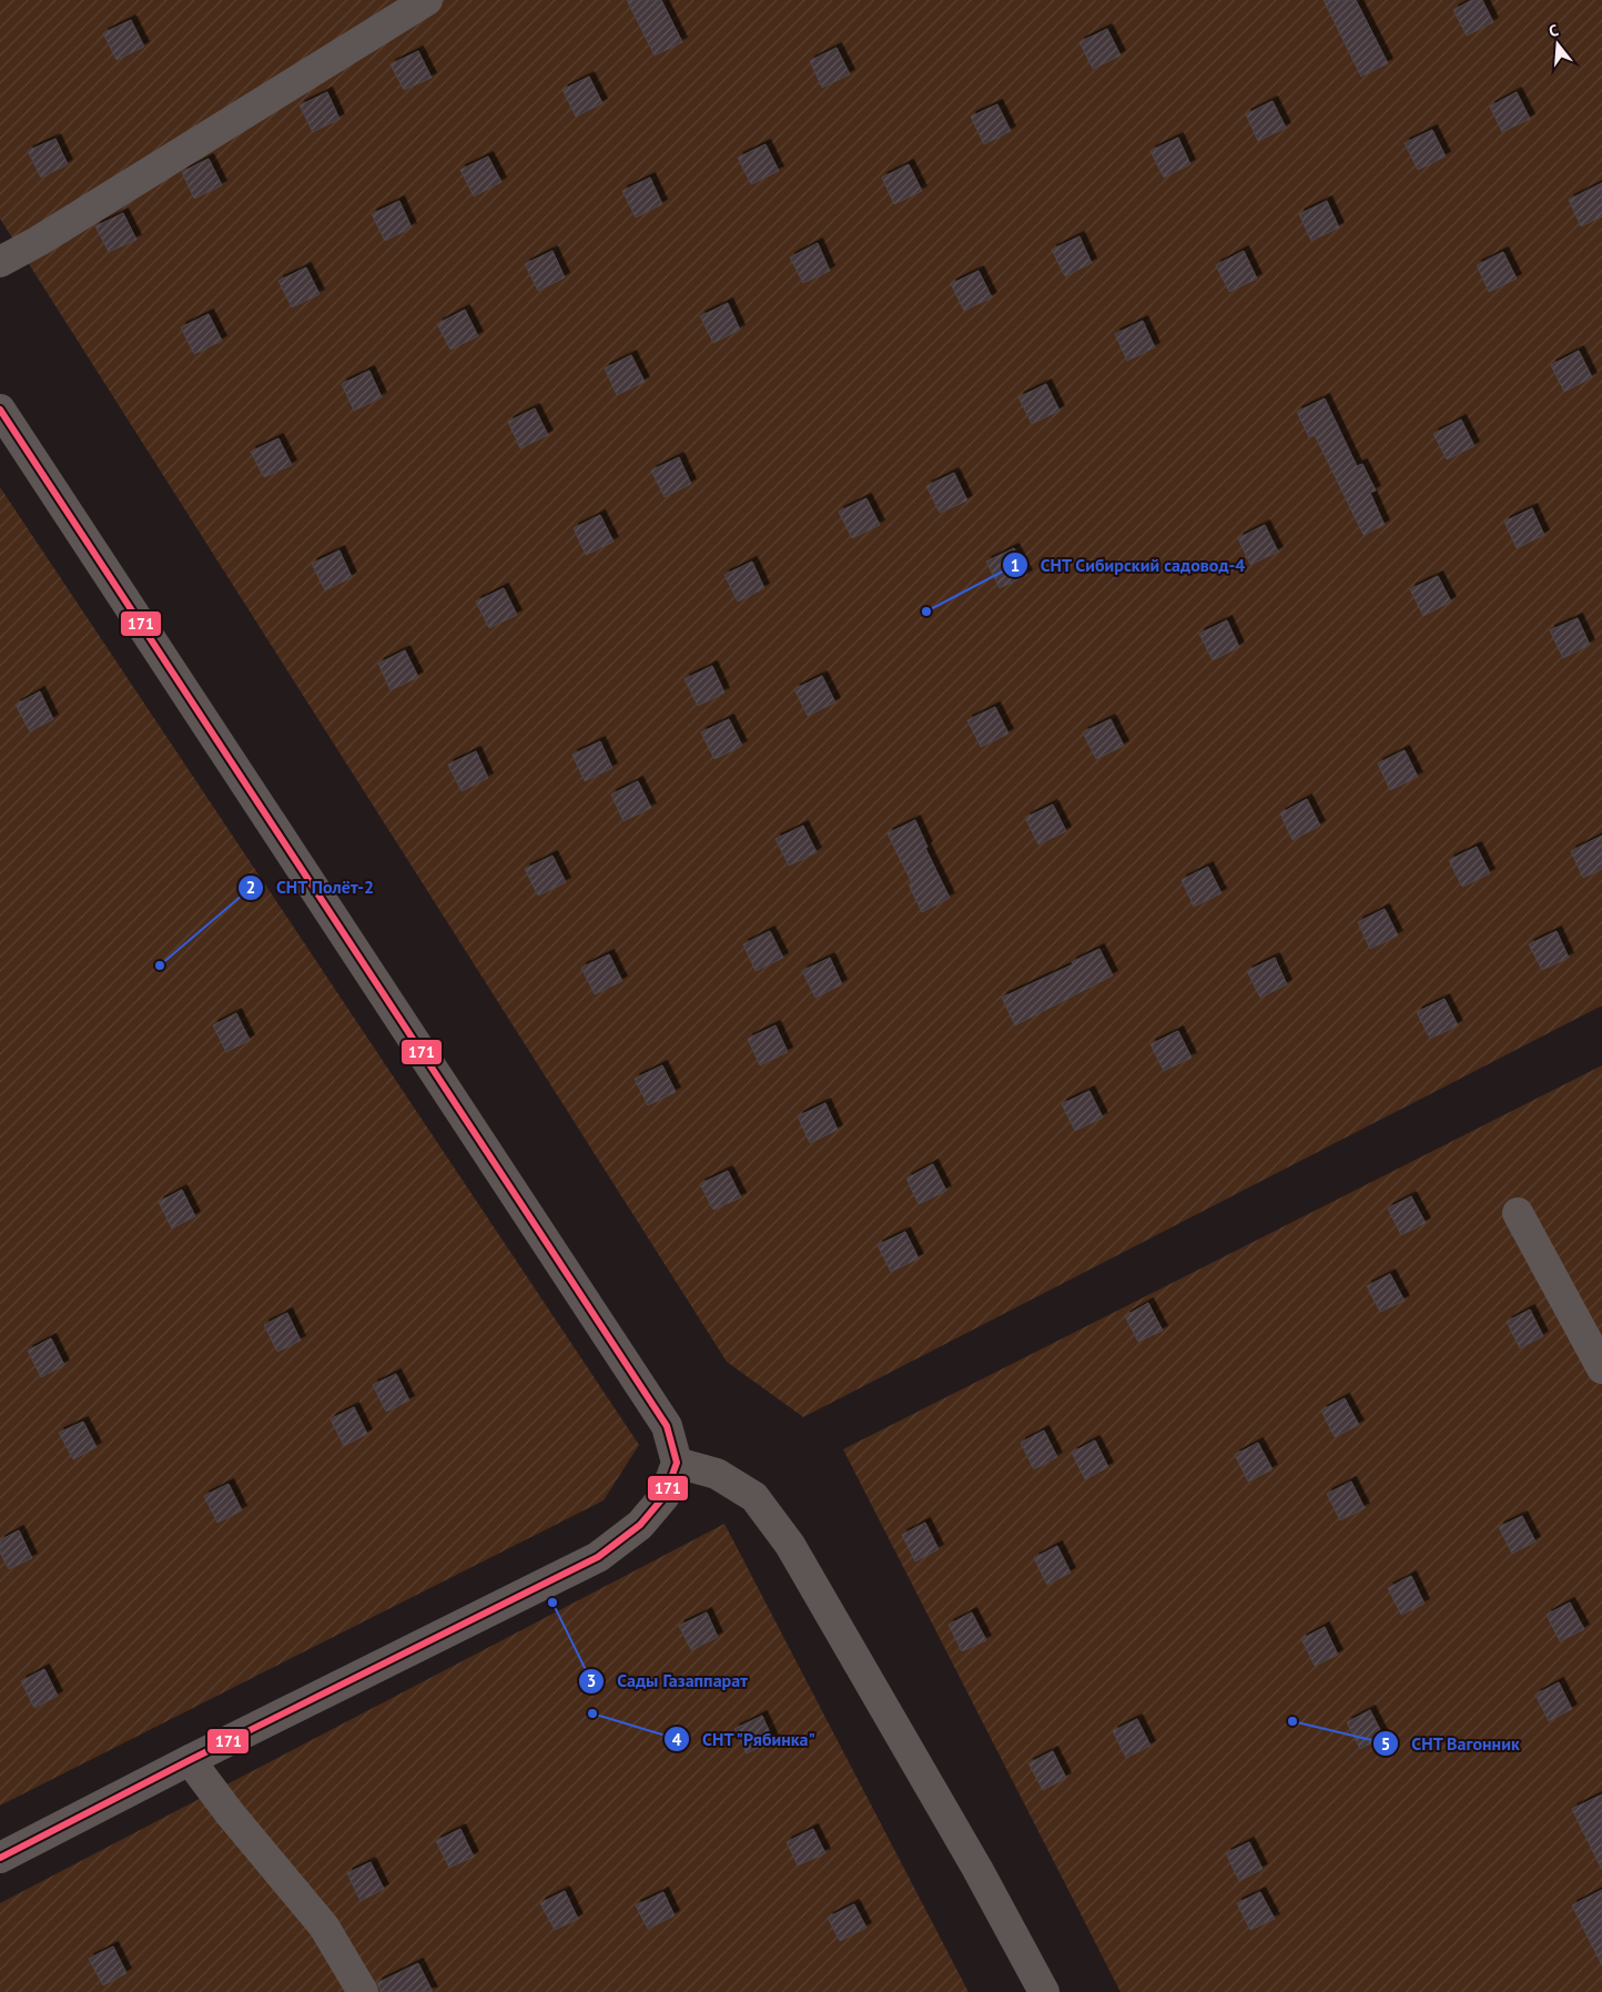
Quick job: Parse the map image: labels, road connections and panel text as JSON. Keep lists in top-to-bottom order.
{
  "places": [
    "СНТ Сибирский садовод-4",
    "СНТ Полёт-2",
    "Сады Газаппарат",
    "СНТ \"Рябинка\"",
    "СНТ Вагонник"
  ],
  "lines": ["transit line 171"],
  "north": "top"
}
